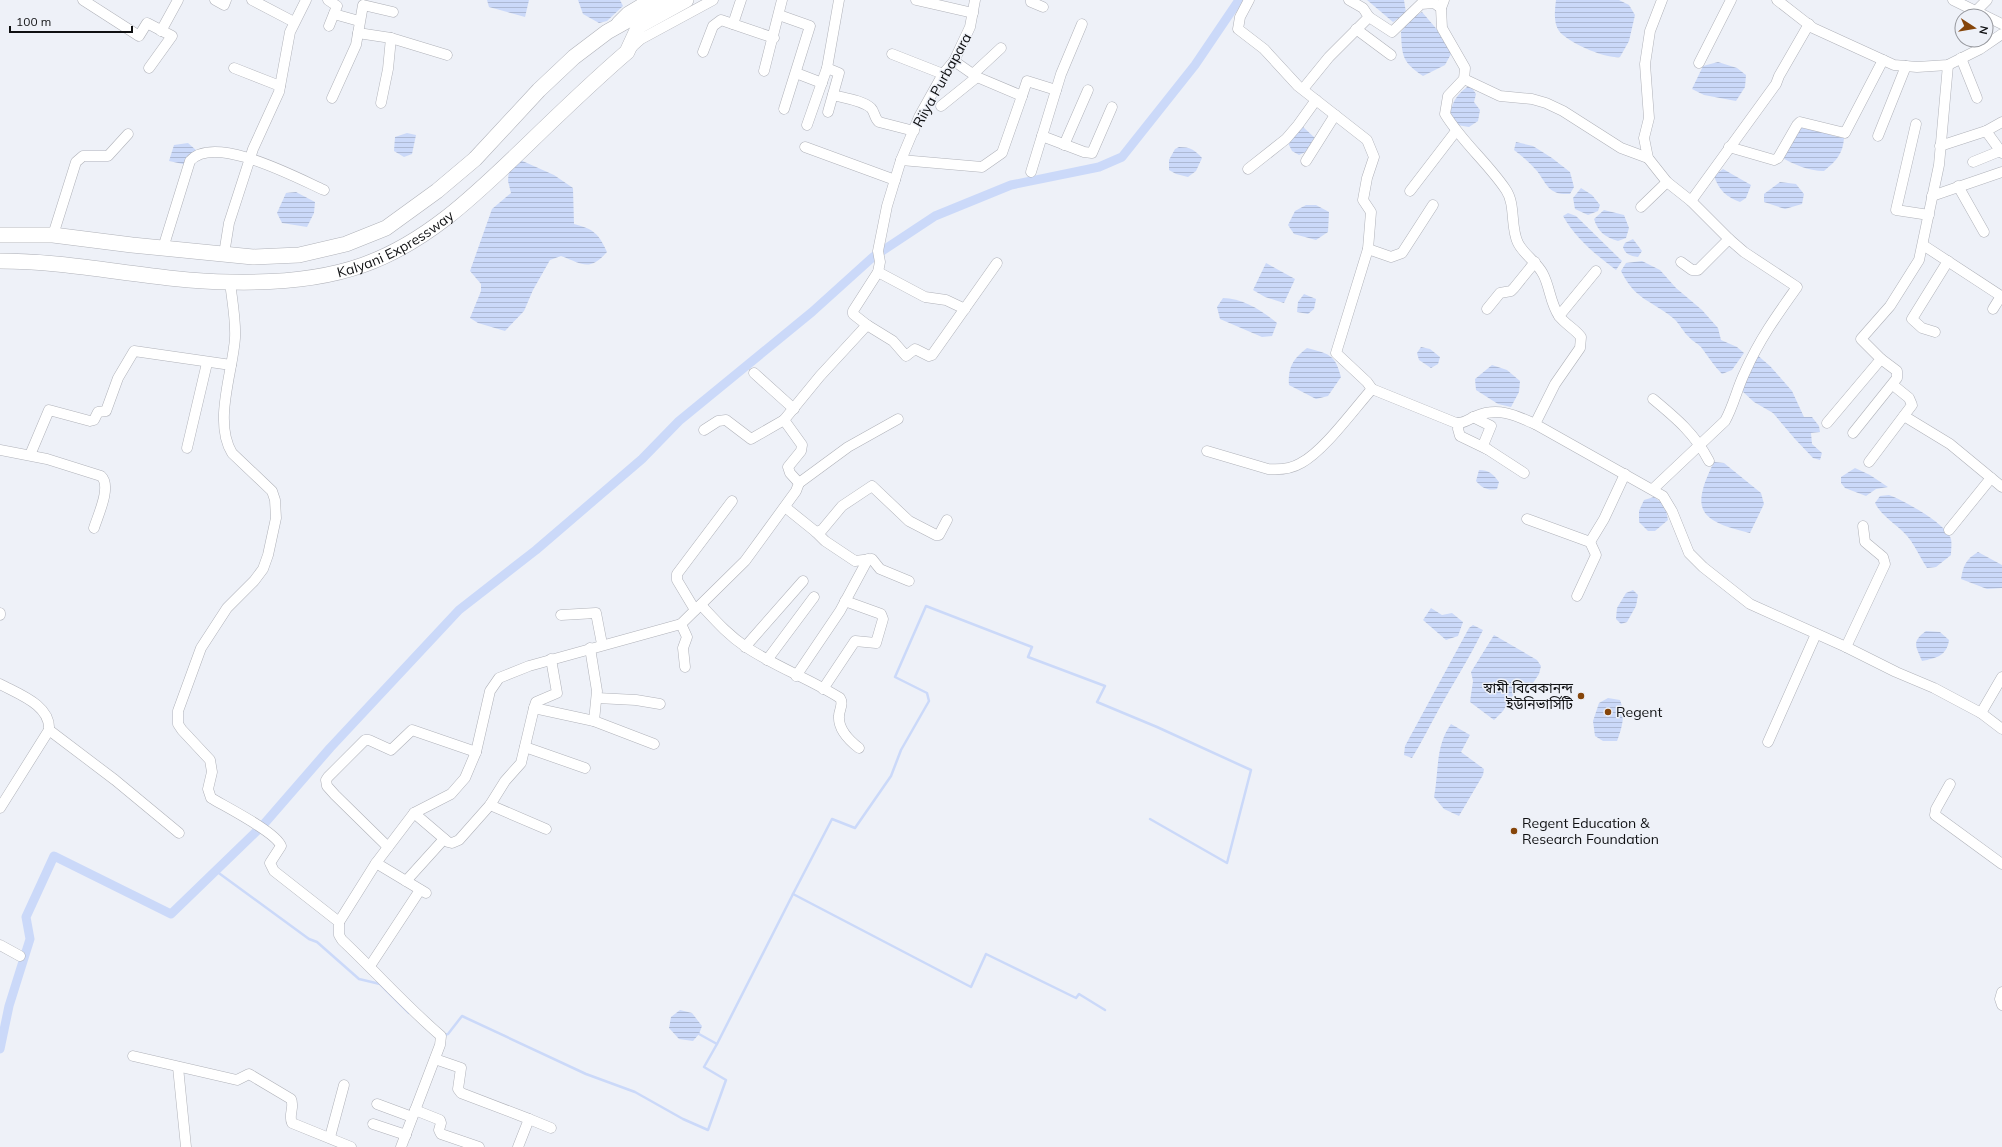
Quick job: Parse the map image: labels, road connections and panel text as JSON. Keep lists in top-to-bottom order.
{
  "streets": {
    "highway": ["Kalyani Expressway"],
    "street": ["Riiya Purbapara"]
  },
  "places": ["স্বামী বিবেকানন্দ ইউনিভার্সিটি", "Regent", "Regent Education & Research Foundation"],
  "scale_bar": "100 m",
  "north": "right"
}
